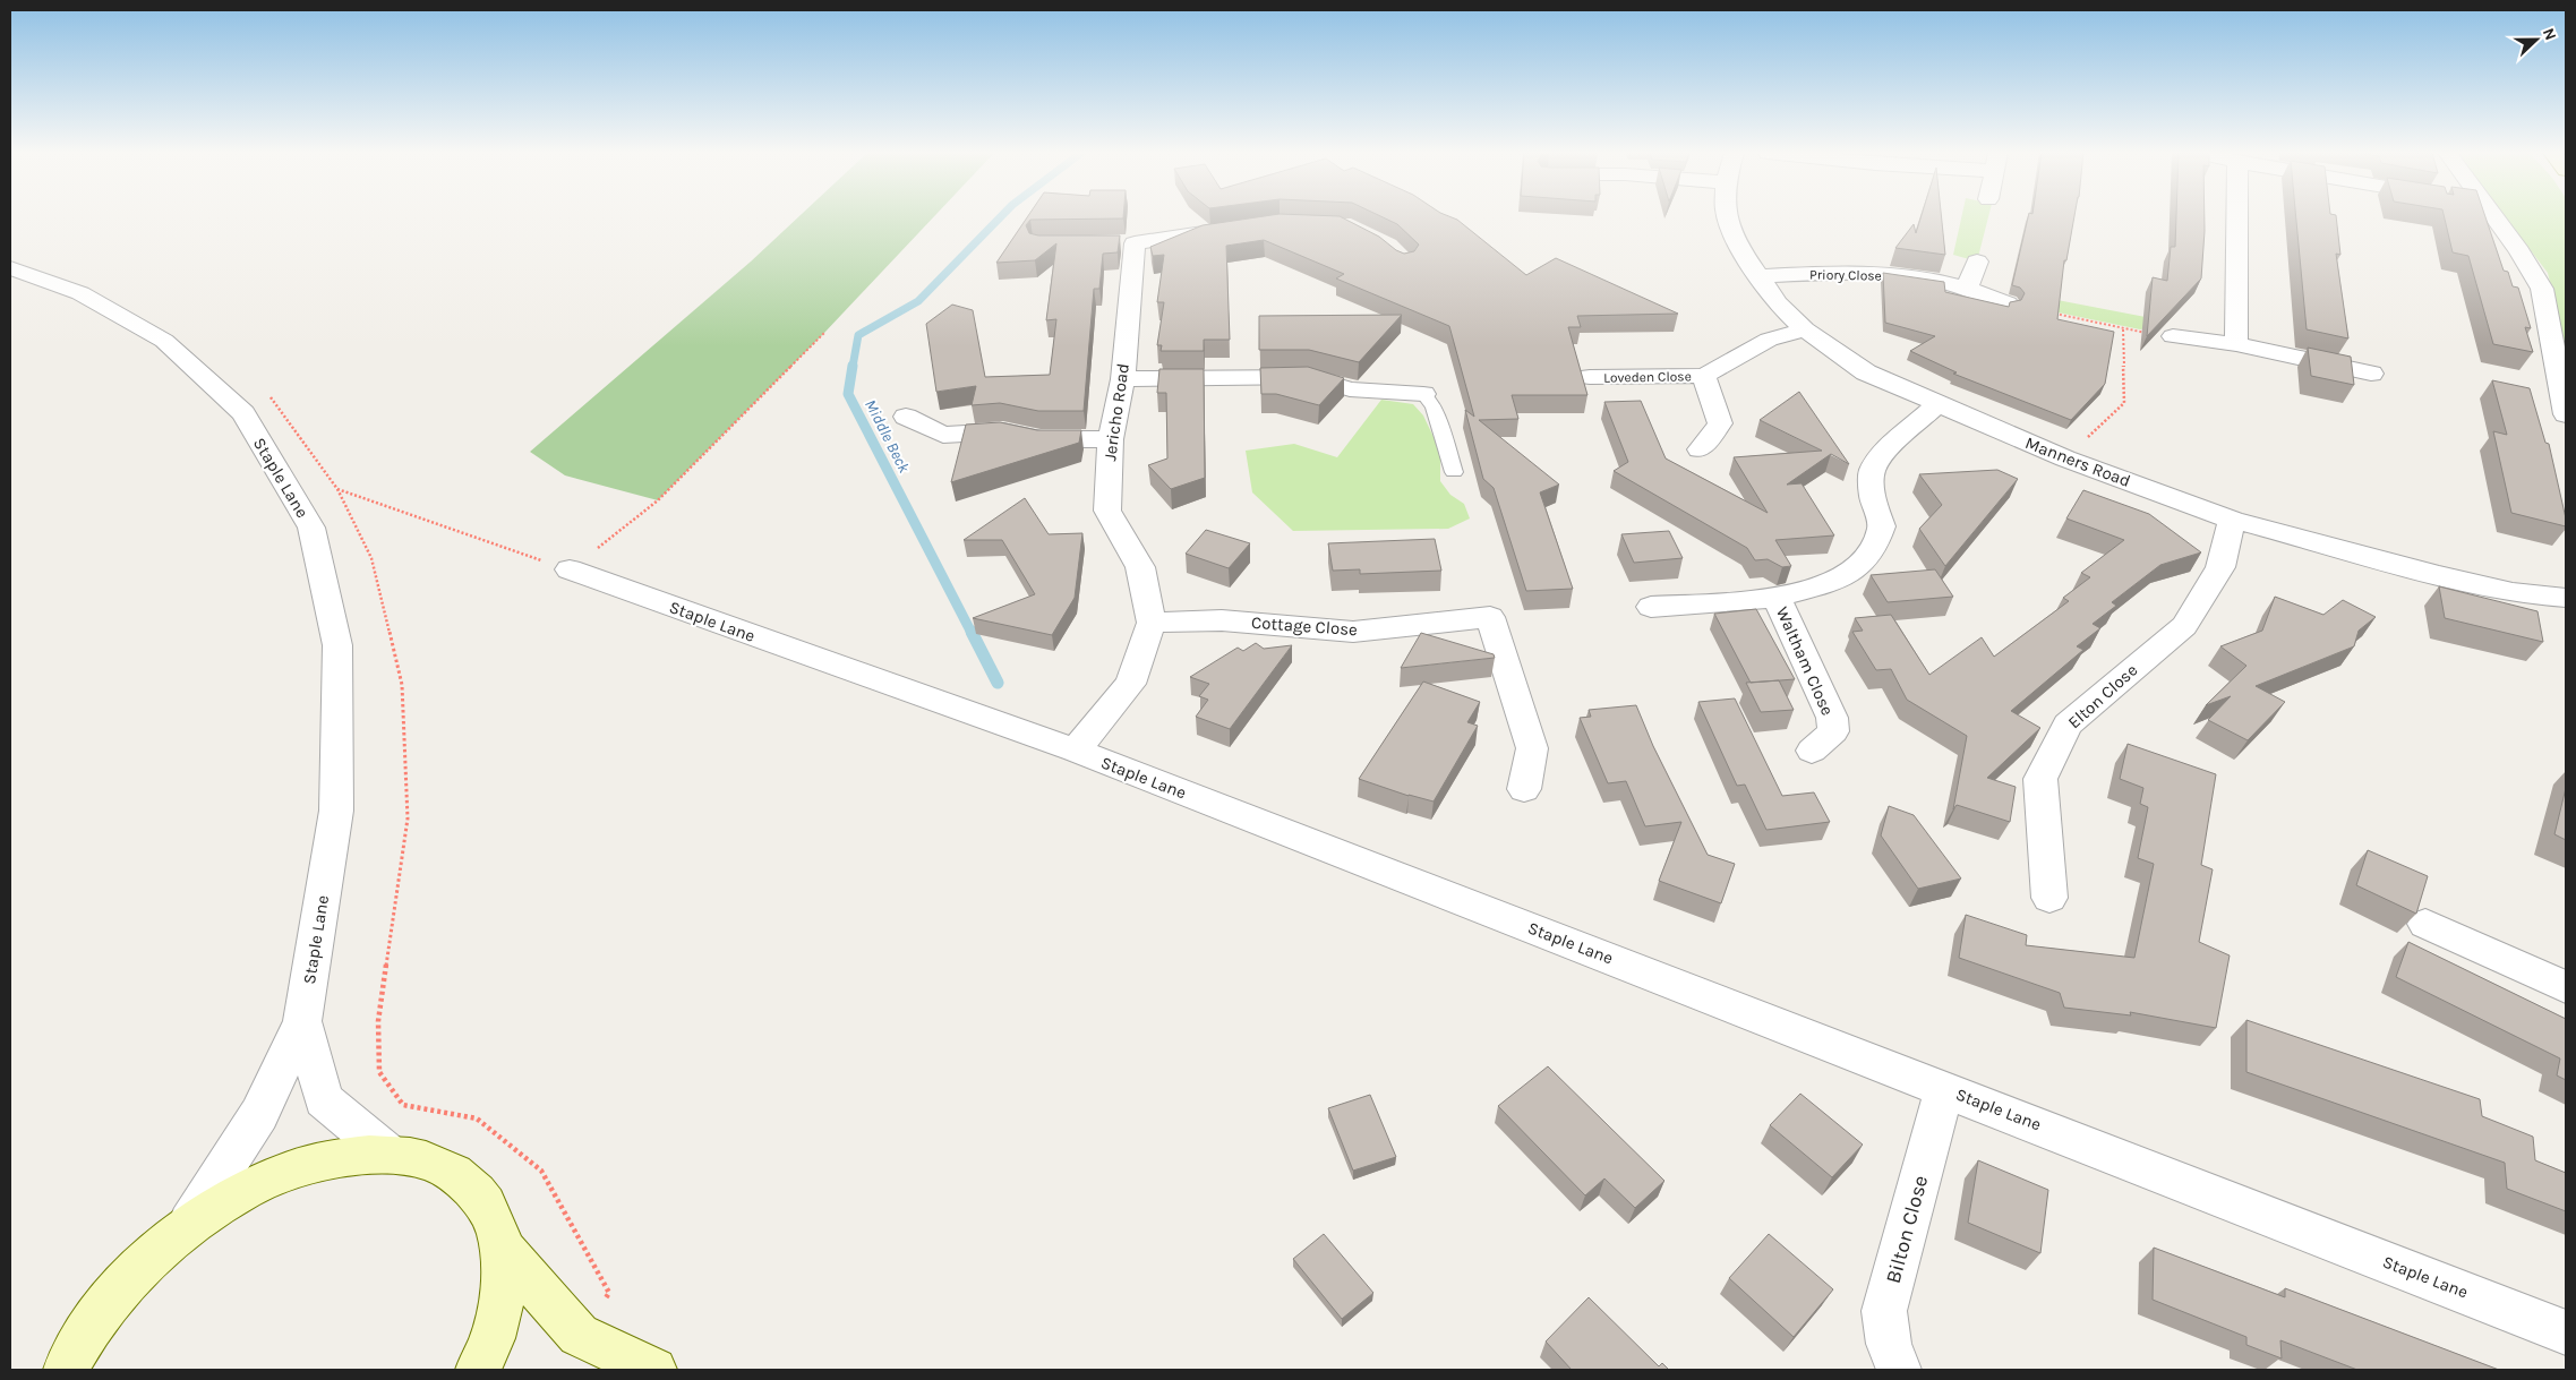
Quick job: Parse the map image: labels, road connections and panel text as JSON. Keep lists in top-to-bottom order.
{
  "streets": {
    "street": [
      "Priory Close",
      "Loveden Close",
      "Jericho Road",
      "Manners Road",
      "Staple Lane",
      "Cottage Close",
      "Waltham Close",
      "Elton Close",
      "Bilton Close"
    ]
  },
  "crossings": [
    ["Priory Close", "Manners Road"],
    ["Loveden Close", "Manners Road"],
    ["Jericho Road", "Cottage Close"],
    ["Manners Road", "Waltham Close"],
    ["Manners Road", "Elton Close"],
    ["Staple Lane", "Bilton Close"]
  ],
  "water": ["Middle Beck"],
  "north": "right"
}
